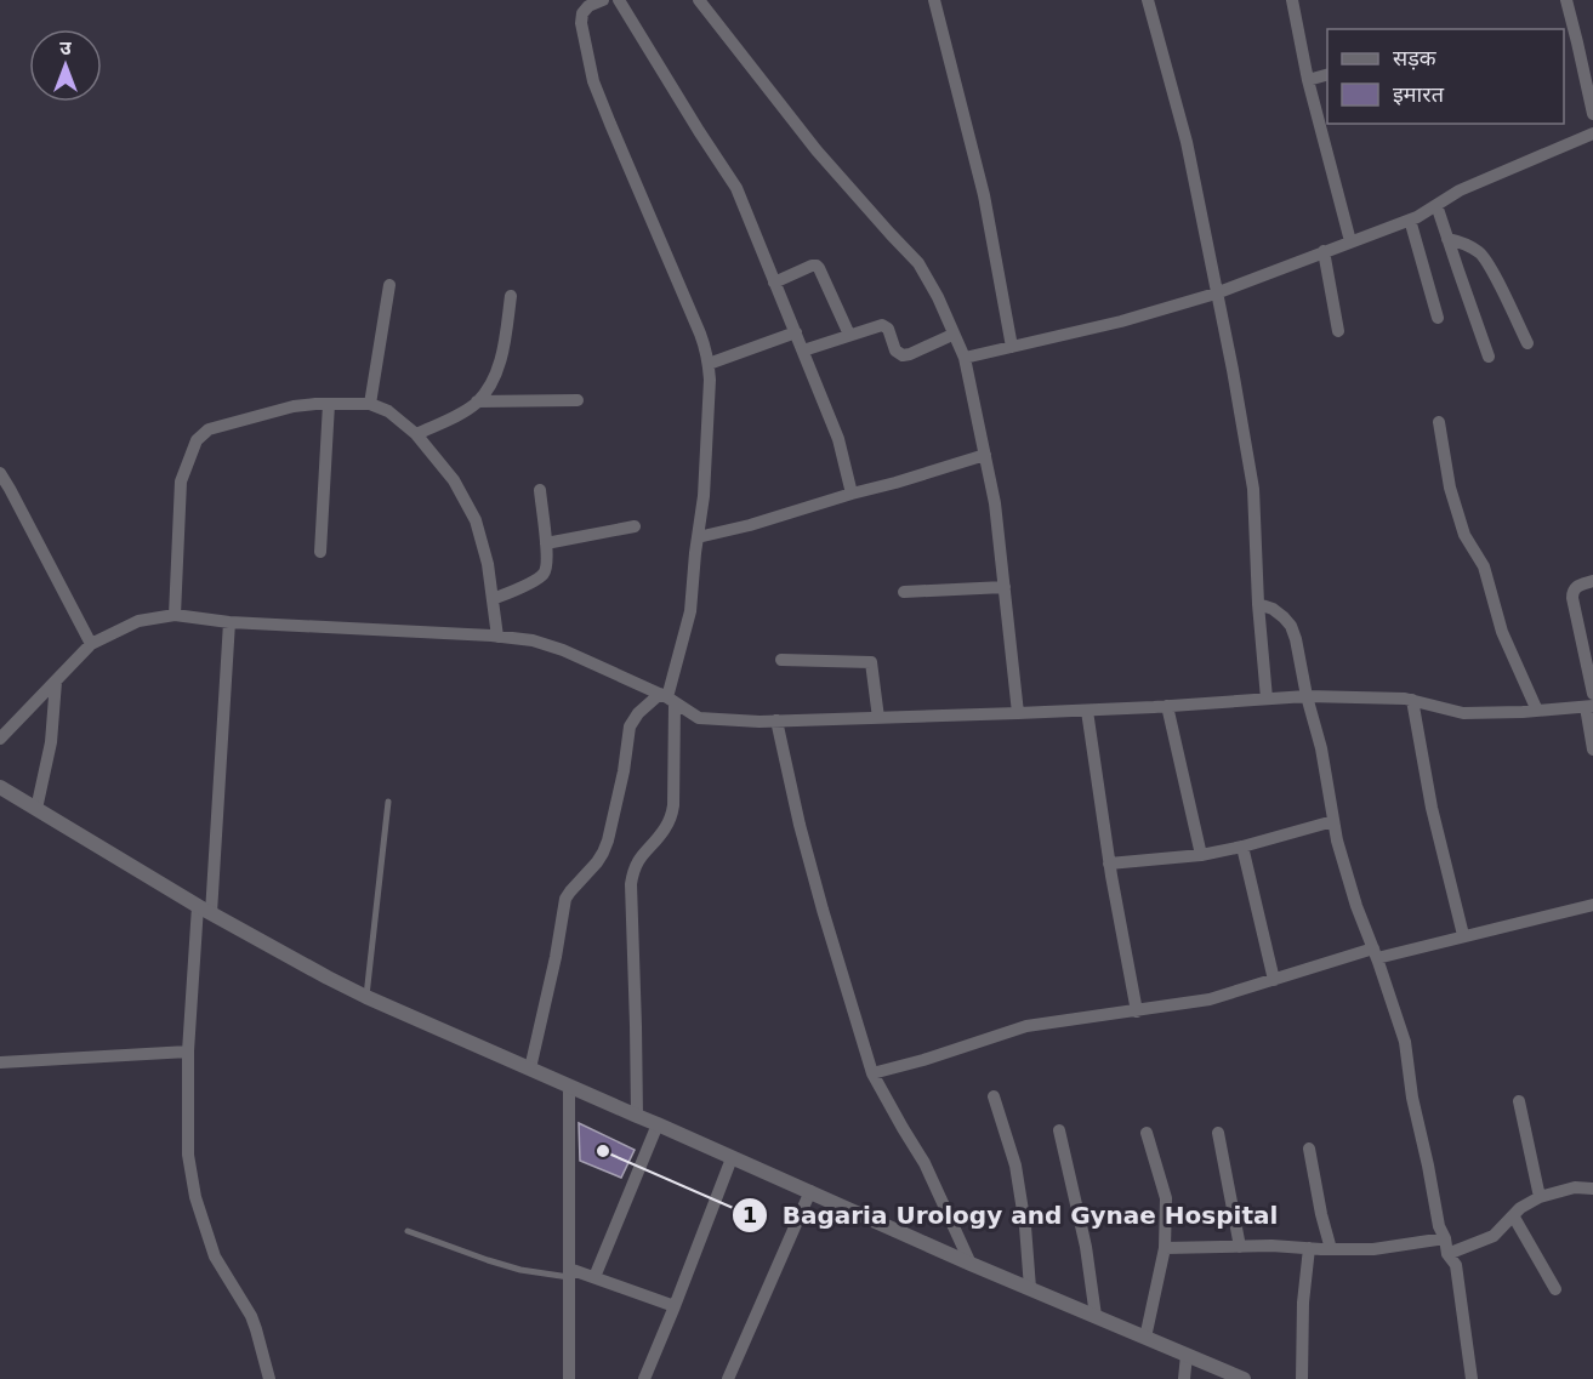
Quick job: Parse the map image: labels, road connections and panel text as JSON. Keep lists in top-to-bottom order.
{
  "places": ["Bagaria Urology and Gynae Hospital"],
  "legend": ["सड़क", "इमारत"],
  "north": "top"
}
